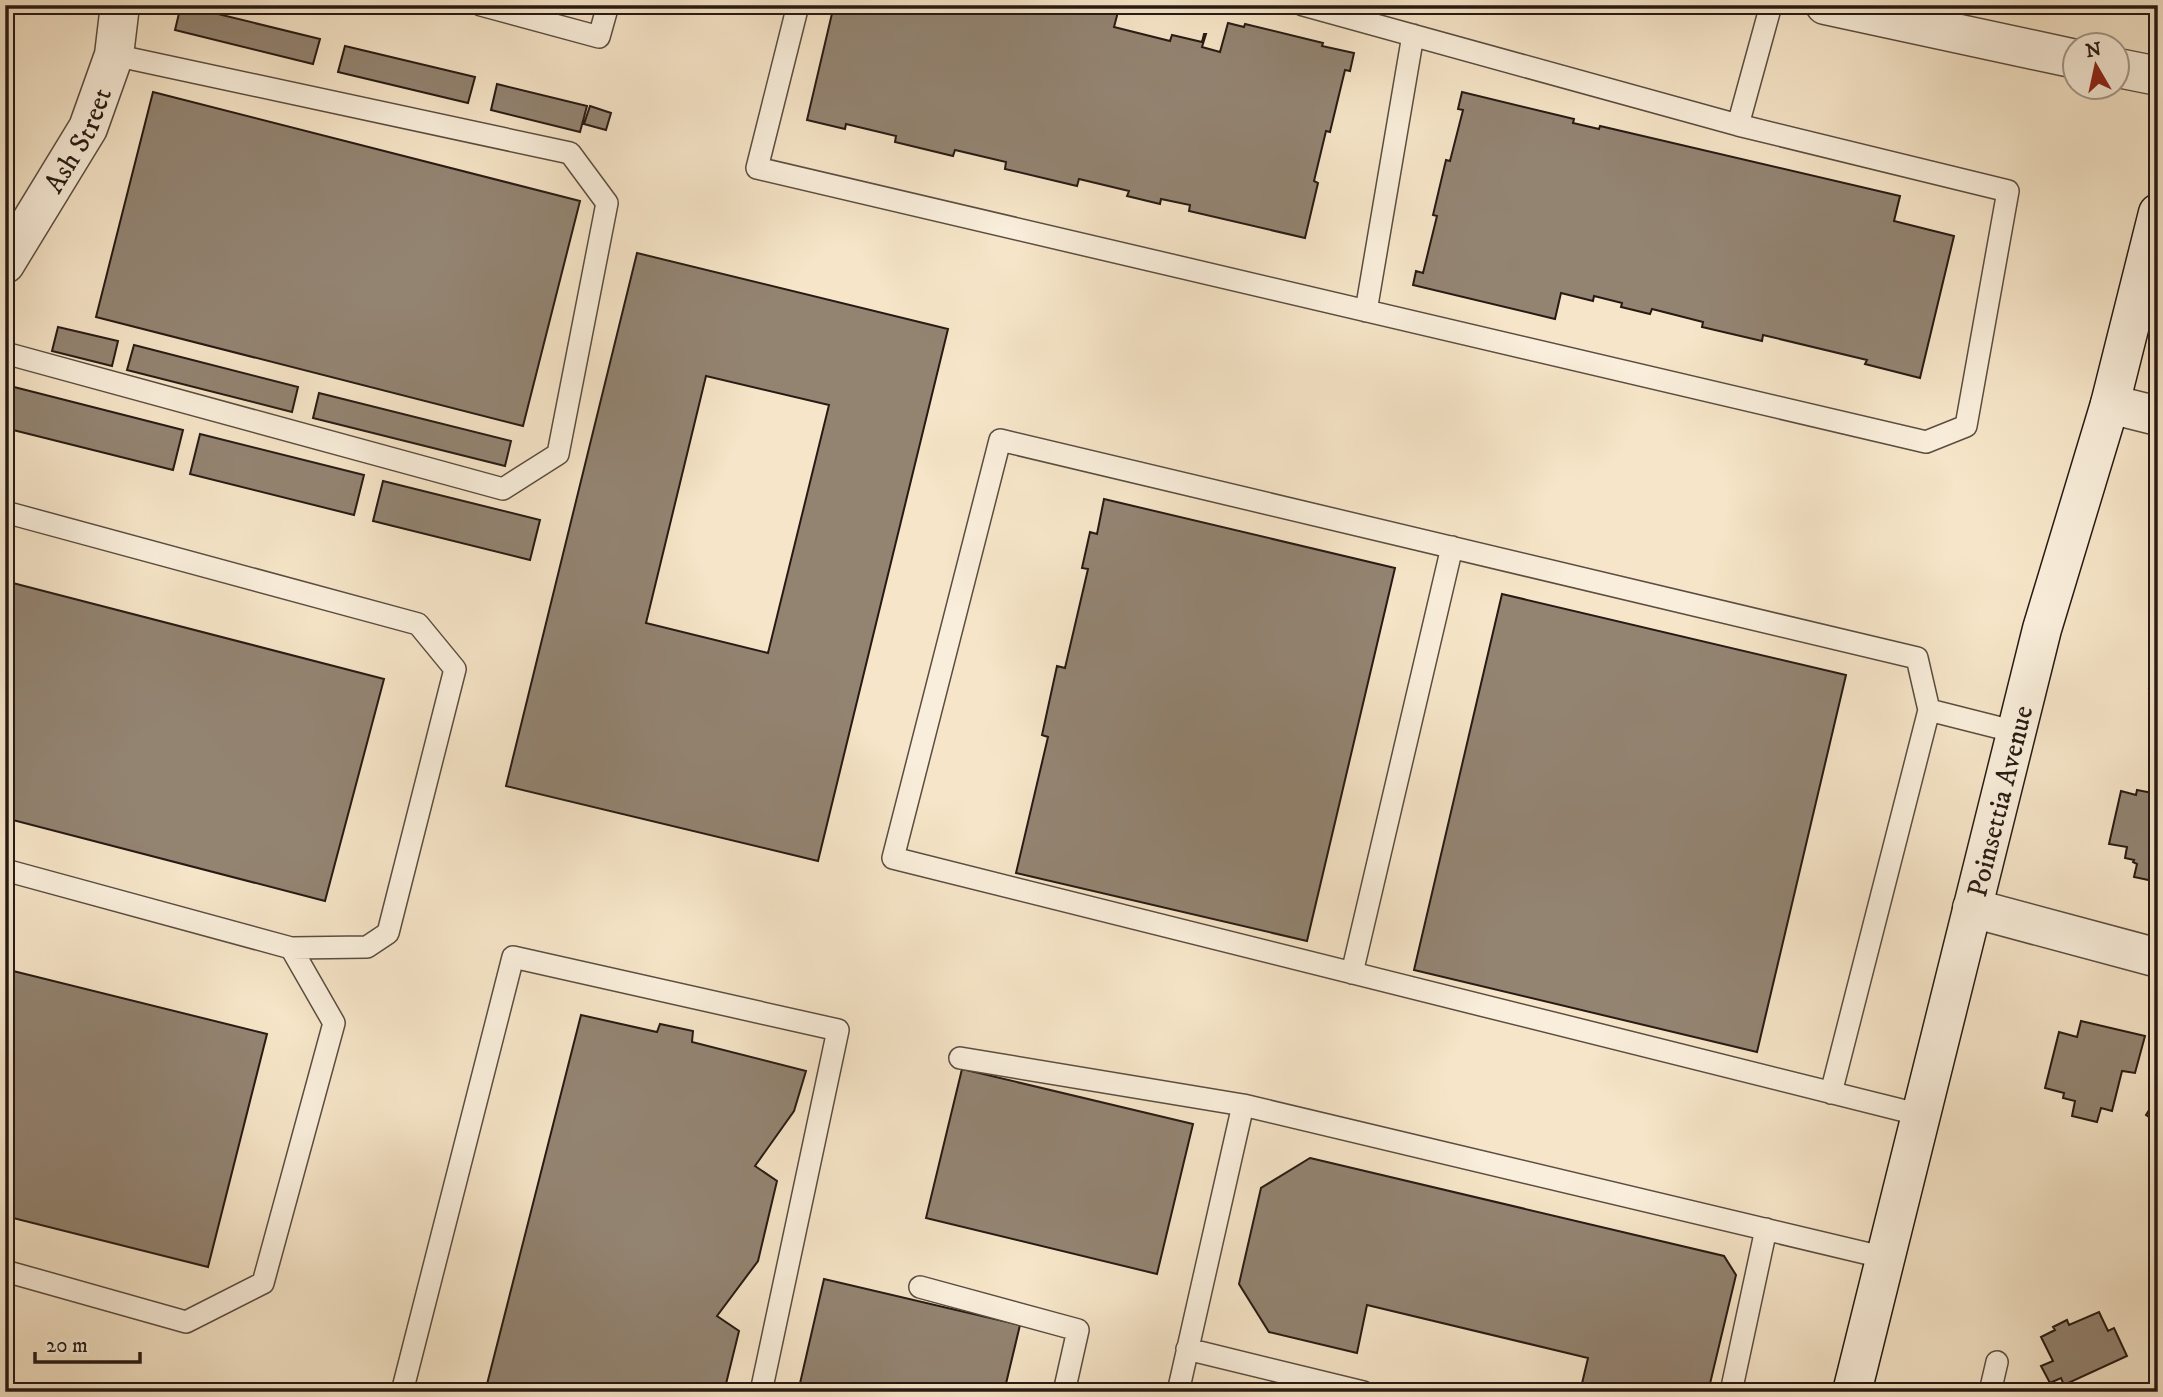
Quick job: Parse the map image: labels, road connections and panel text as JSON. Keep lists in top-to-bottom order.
{
  "streets": {
    "street": ["Ash Street", "Poinsettia Avenue"]
  },
  "scale_bar": "20 m",
  "north": "top"
}
